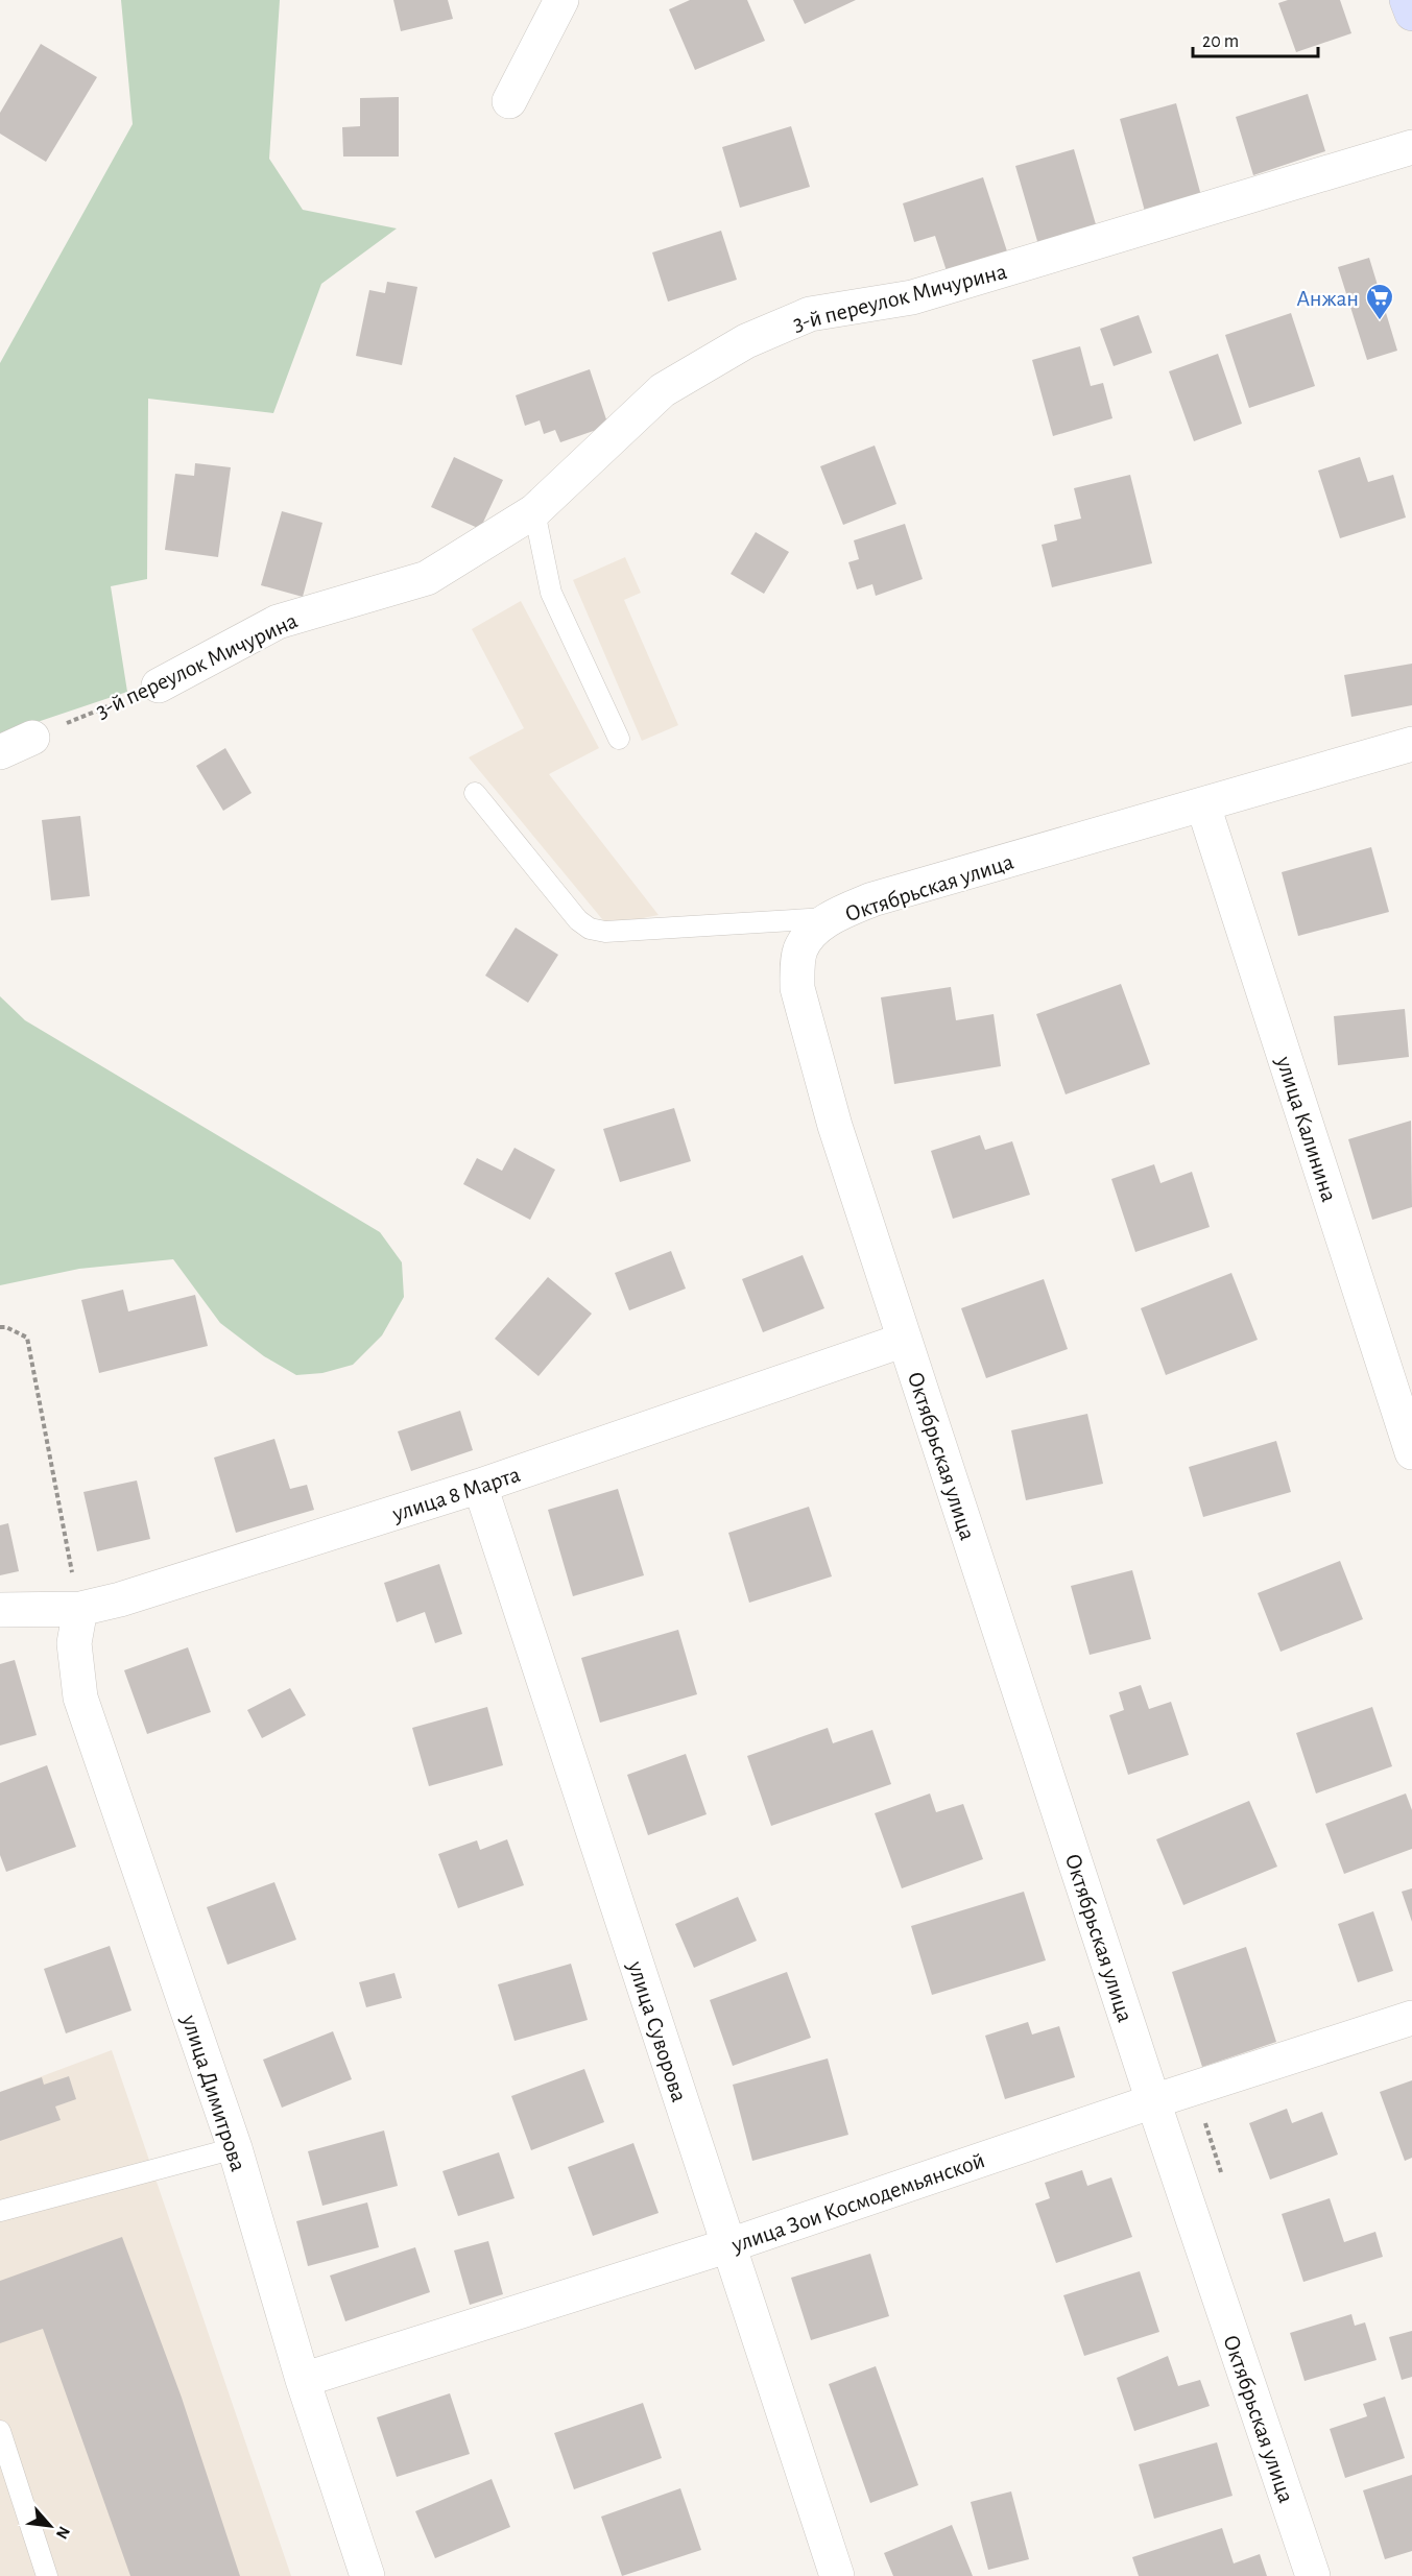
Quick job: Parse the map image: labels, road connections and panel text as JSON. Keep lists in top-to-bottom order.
{
  "streets": {
    "street": [
      "3-й переулок Мичурина",
      "Октябрьская улица",
      "улица Калинина",
      "улица 8 Марта",
      "улица Суворова",
      "улица Димитрова",
      "улица Зои Космодемьянской"
    ]
  },
  "crossings": [
    ["Октябрьская улица", "улица Калинина"],
    ["Октябрьская улица", "улица 8 Марта"],
    ["Октябрьская улица", "улица Зои Космодемьянской"],
    ["улица 8 Марта", "улица Суворова"],
    ["улица 8 Марта", "улица Димитрова"],
    ["улица Суворова", "улица Зои Космодемьянской"],
    ["улица Димитрова", "улица Зои Космодемьянской"]
  ],
  "places": {
    "supermarket": ["Анжан"]
  },
  "scale_bar": "20 m",
  "north": "bottom right"
}
